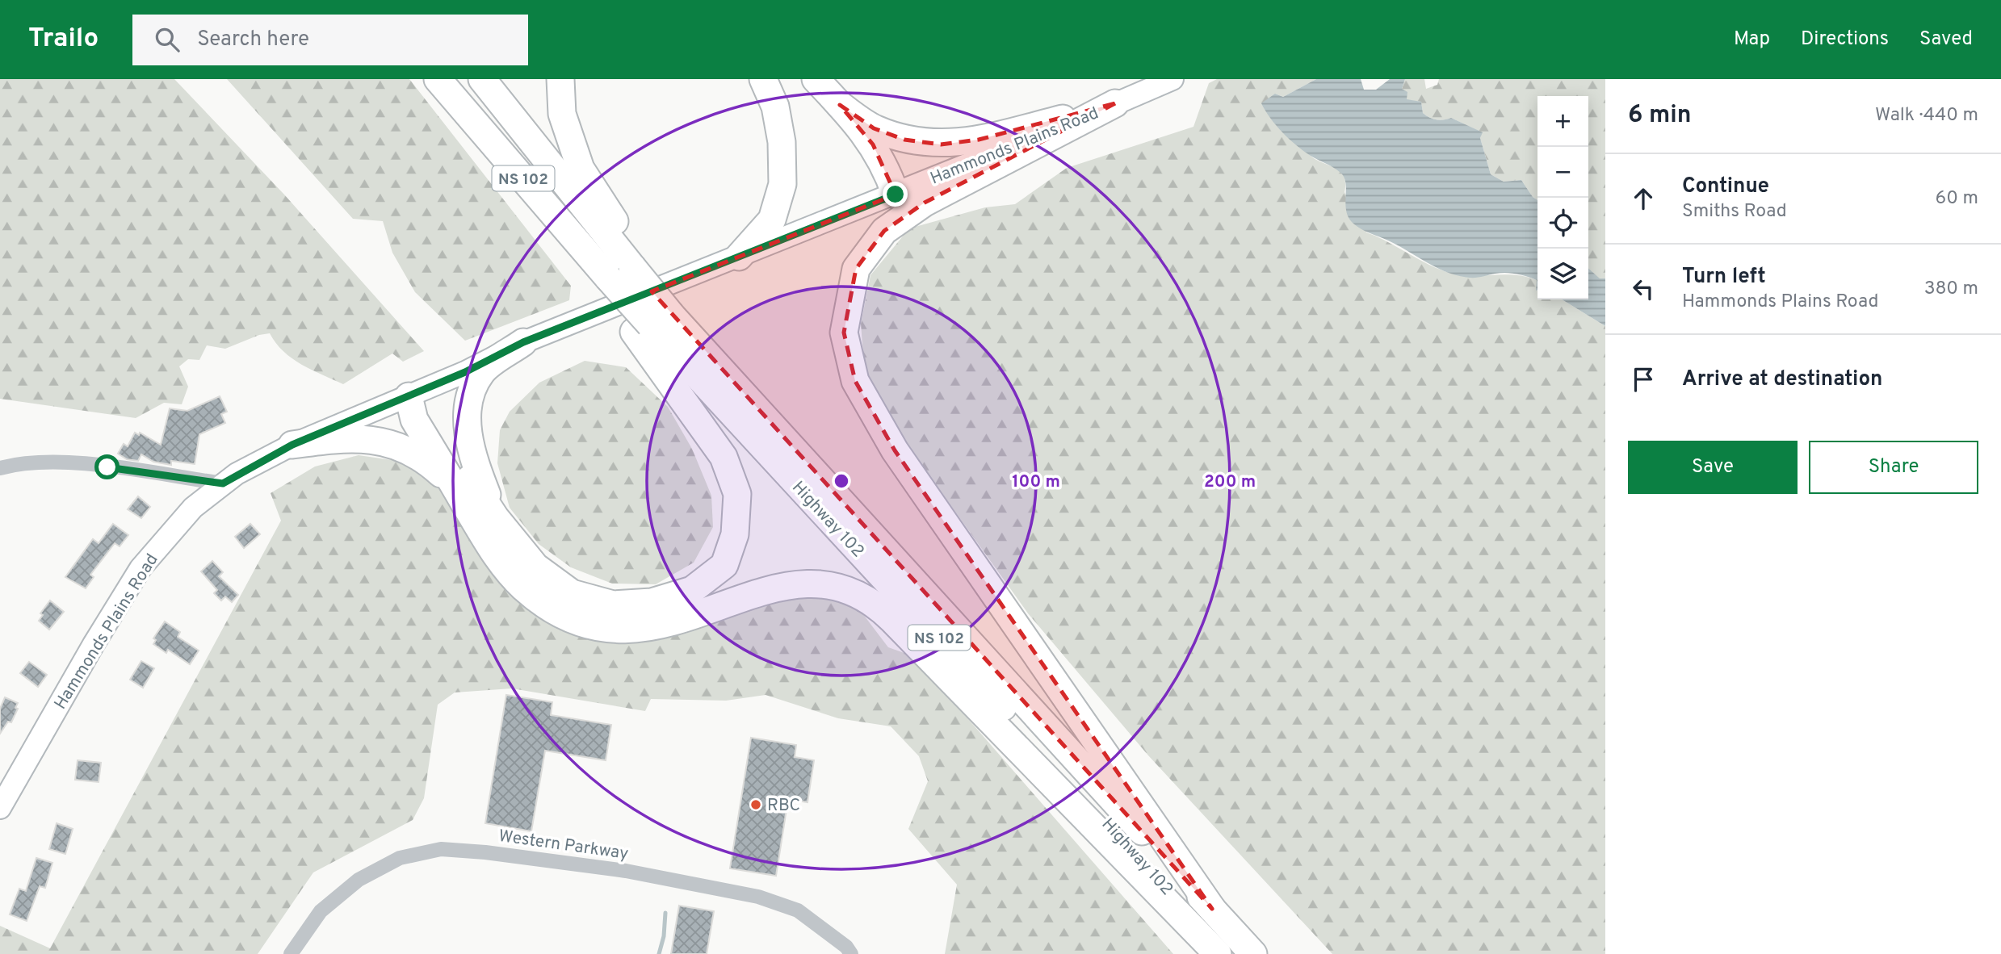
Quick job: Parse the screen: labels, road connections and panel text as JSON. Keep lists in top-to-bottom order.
{
  "streets": {
    "highway": ["NS 102", "Highway 102"],
    "main road": ["Hammonds Plains Road"],
    "street": ["Western Parkway"]
  },
  "places": ["RBC"],
  "page": {
    "header": "Trailo",
    "search": "Search here",
    "nav": ["Map", "Directions", "Saved"],
    "heading": ["6 min", "Walk · 440 m"],
    "map_buttons": ["+", "−"],
    "list": [
      ["Continue", "Smiths Road", "60 m"],
      ["Turn left", "Hammonds Plains Road", "380 m"],
      "Arrive at destination"
    ],
    "buttons": ["Save", "Share"]
  },
  "rings": ["100 m", "200 m"]
}
